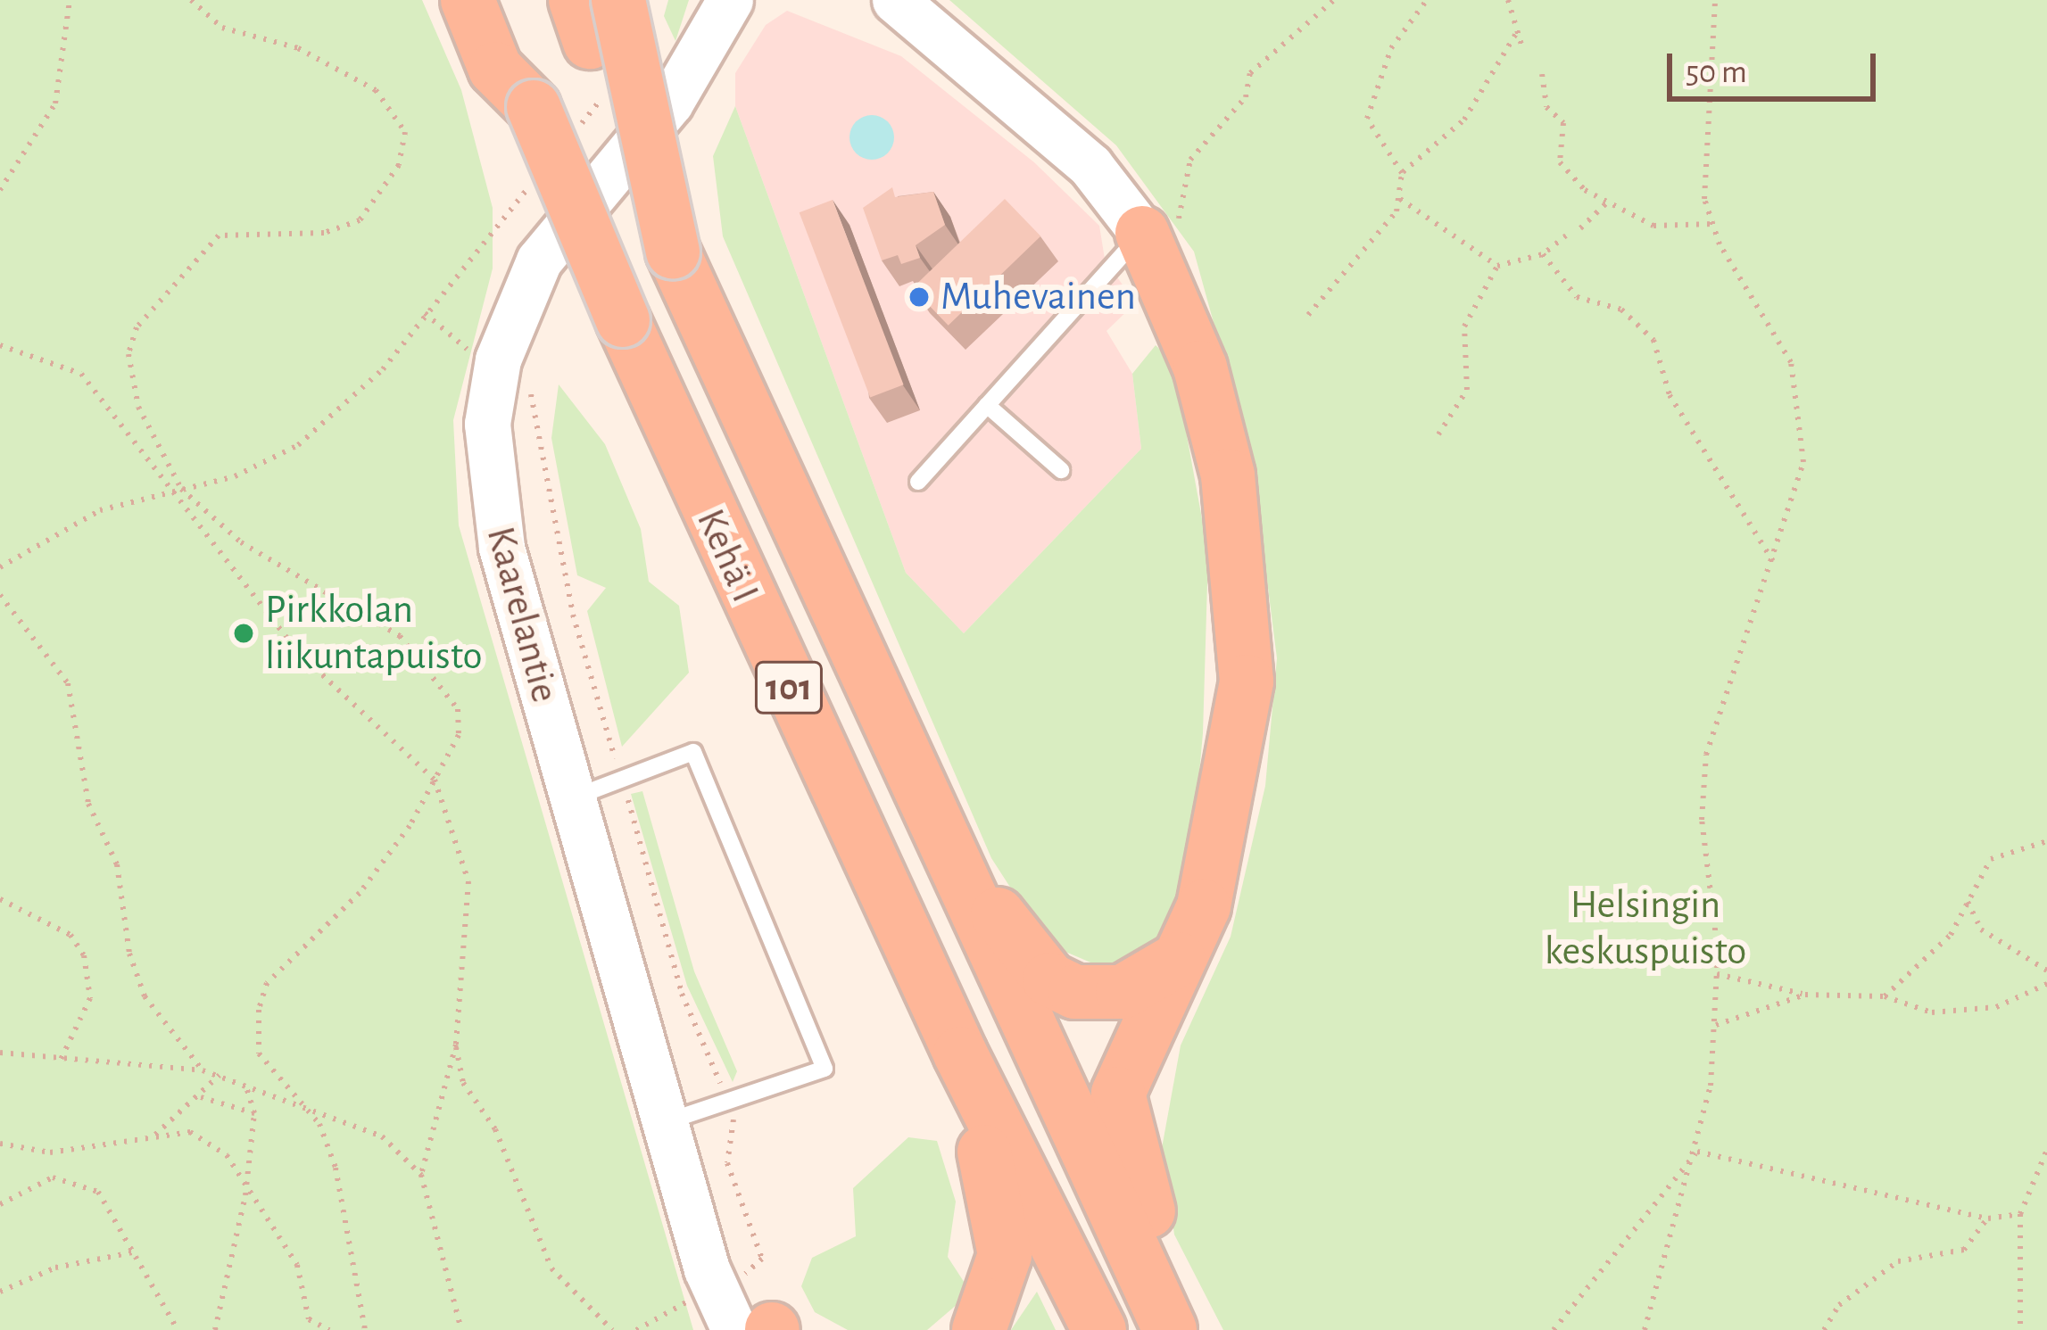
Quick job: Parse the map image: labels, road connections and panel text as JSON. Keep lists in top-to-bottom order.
{
  "streets": {
    "highway": ["Kehä I", "101"],
    "main road": ["Kaarelantie"]
  },
  "parks": ["Helsingin keskuspuisto"],
  "places": ["Muhevainen", "Pirkkolan liikuntapuisto"],
  "scale_bar": "50 m"
}
